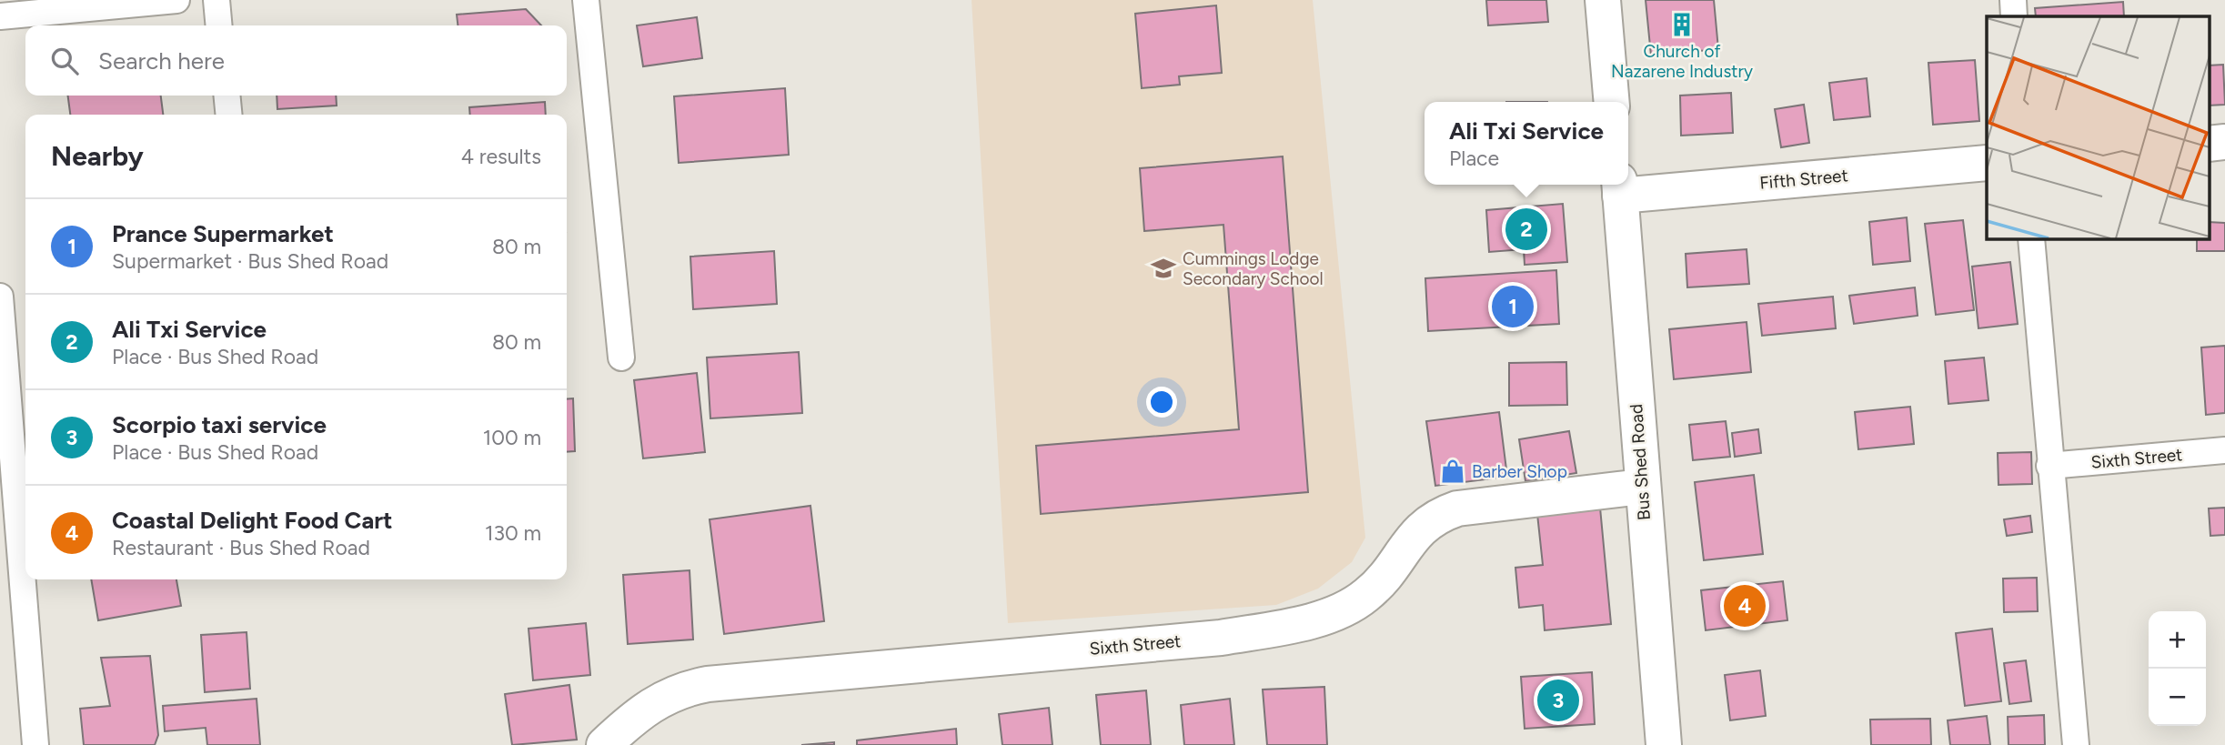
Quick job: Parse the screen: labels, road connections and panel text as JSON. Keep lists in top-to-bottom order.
{
  "streets": {
    "street": ["Fifth Street", "Sixth Street", "Bus Shed Road"]
  },
  "crossings": [
    ["Fifth Street", "Bus Shed Road"],
    ["Sixth Street", "Bus Shed Road"]
  ],
  "places": {
    "building": ["Church of Nazarene Industry"],
    "school or university": ["Cummings Lodge Secondary School"],
    "shop": ["Barber Shop"]
  },
  "page": {
    "search": "Search here",
    "popup": ["Ali Txi Service", "Place"],
    "heading": ["Nearby", "4 results"],
    "list": [
      {
        "mark": "1",
        "name": "Prance Supermarket",
        "note": "Supermarket · Bus Shed Road",
        "value": "80 m"
      },
      {
        "mark": "2",
        "name": "Ali Txi Service",
        "note": "Place · Bus Shed Road",
        "value": "80 m"
      },
      {
        "mark": "3",
        "name": "Scorpio taxi service",
        "note": "Place · Bus Shed Road",
        "value": "100 m"
      },
      {
        "mark": "4",
        "name": "Coastal Delight Food Cart",
        "note": "Restaurant · Bus Shed Road",
        "value": "130 m"
      }
    ],
    "pins": [
      "2",
      "1",
      "4",
      "3"
    ],
    "map_buttons": ["+", "−"]
  }
}
